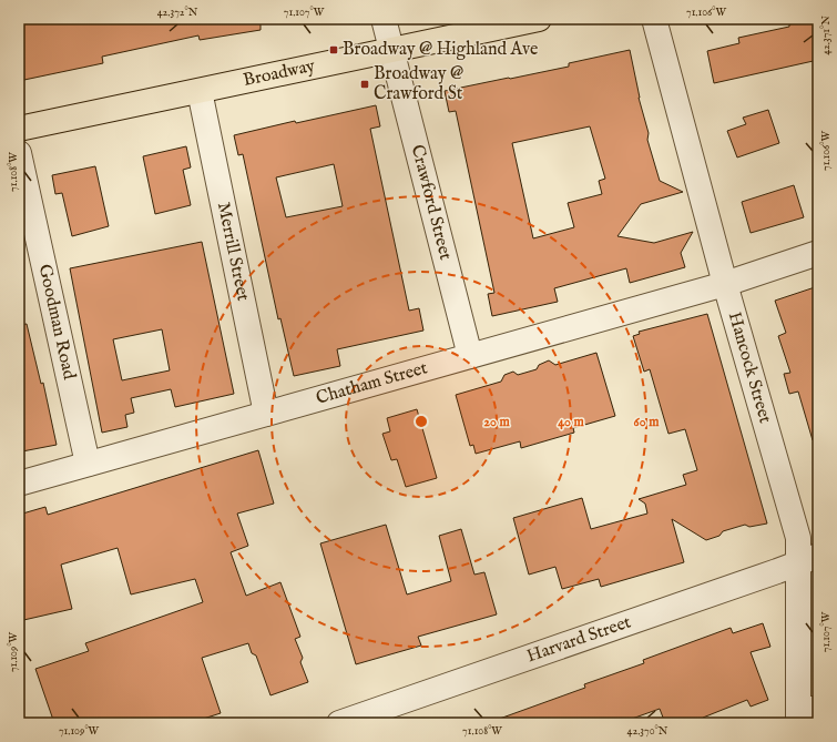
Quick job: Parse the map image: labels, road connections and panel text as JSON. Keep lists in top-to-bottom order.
{
  "streets": {
    "main road": ["Broadway"],
    "street": [
      "Crawford Street",
      "Merrill Street",
      "Goodman Road",
      "Hancock Street",
      "Chatham Street",
      "Harvard Street"
    ]
  },
  "crossings": [
    ["Broadway", "Crawford Street"],
    ["Broadway", "Merrill Street"],
    ["Crawford Street", "Chatham Street"],
    ["Merrill Street", "Chatham Street"],
    ["Goodman Road", "Chatham Street"],
    ["Hancock Street", "Chatham Street"],
    ["Hancock Street", "Harvard Street"]
  ],
  "places": {
    "transit": ["Broadway @ Highland Ave", "Broadway @ Crawford St"]
  },
  "coordinates": [
    "42.372°N",
    "71.107°W",
    "71.106°W",
    "42.371°N",
    "71.108°W",
    "71.109°W",
    "42.370°N"
  ],
  "rings": ["20 m", "40 m", "60 m"]
}
